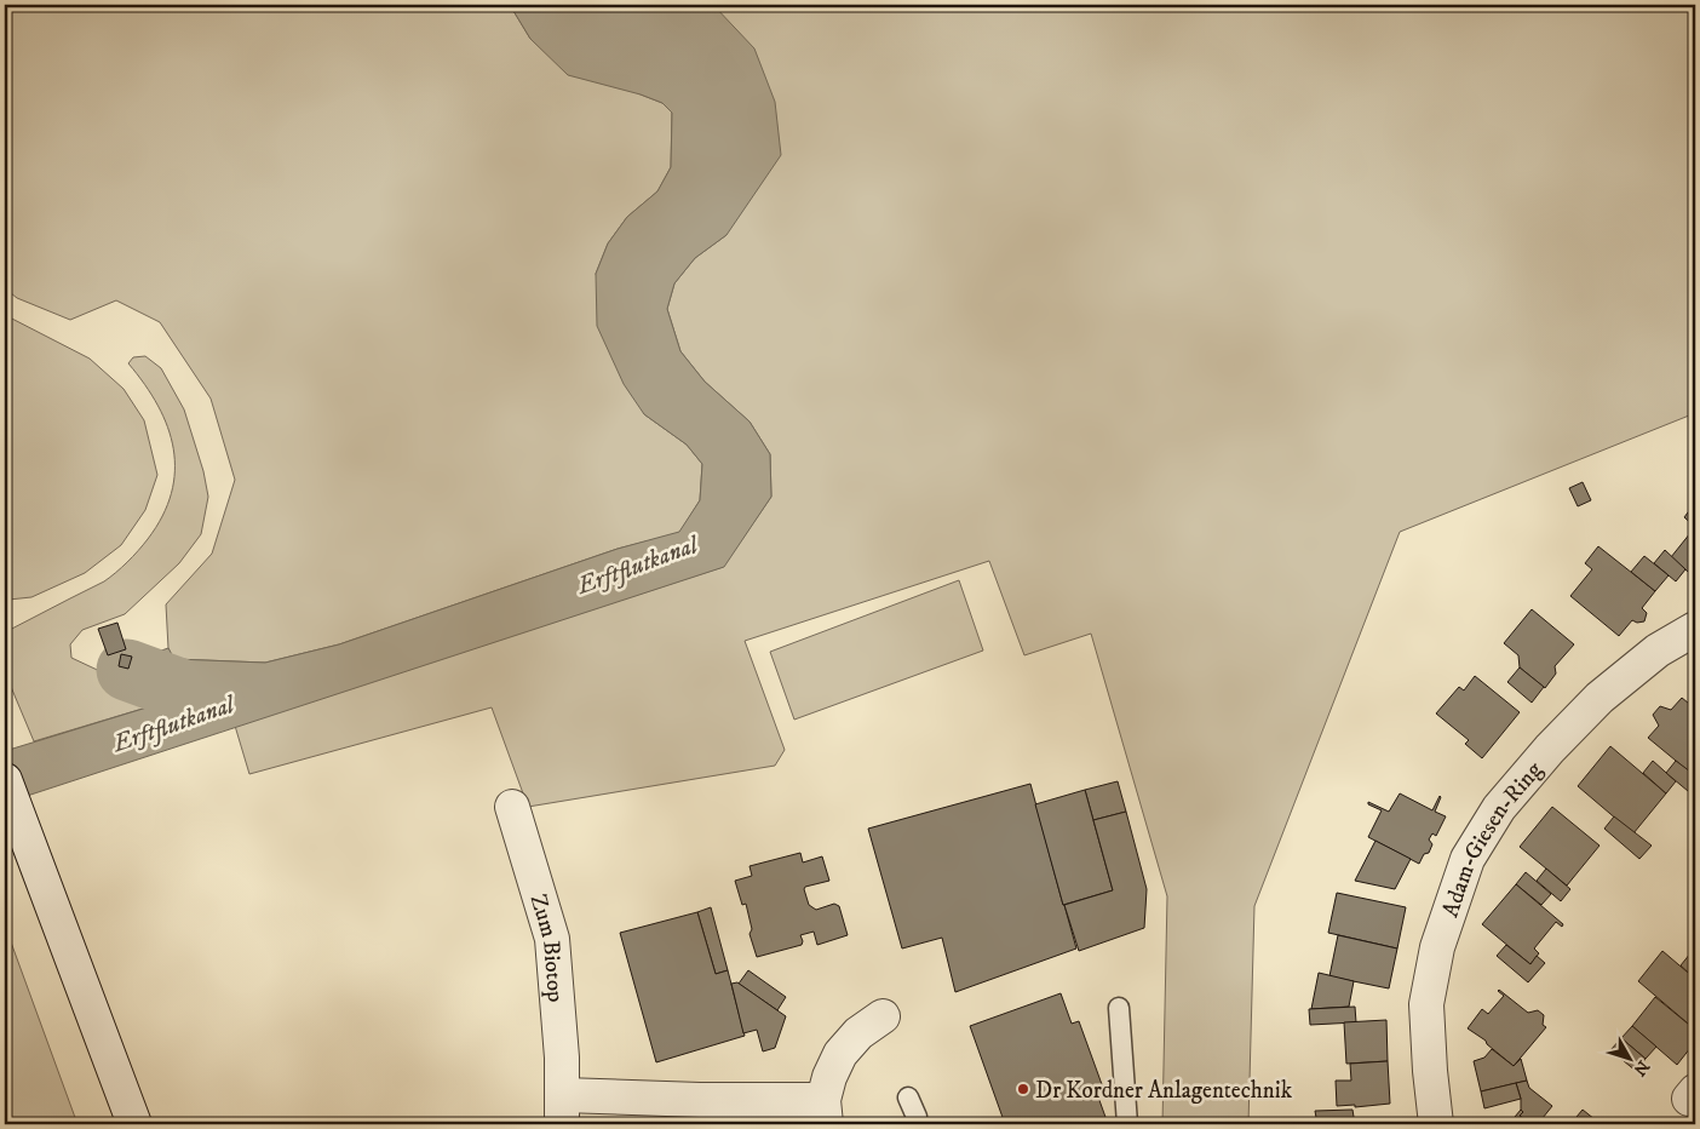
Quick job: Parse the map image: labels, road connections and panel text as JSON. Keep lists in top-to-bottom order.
{
  "streets": {
    "street": ["Adam-Giesen-Ring", "Zum Biotop"]
  },
  "water": ["Erftflutkanal"],
  "places": ["Dr Kordner Anlagentechnik"],
  "north": "bottom right"
}
